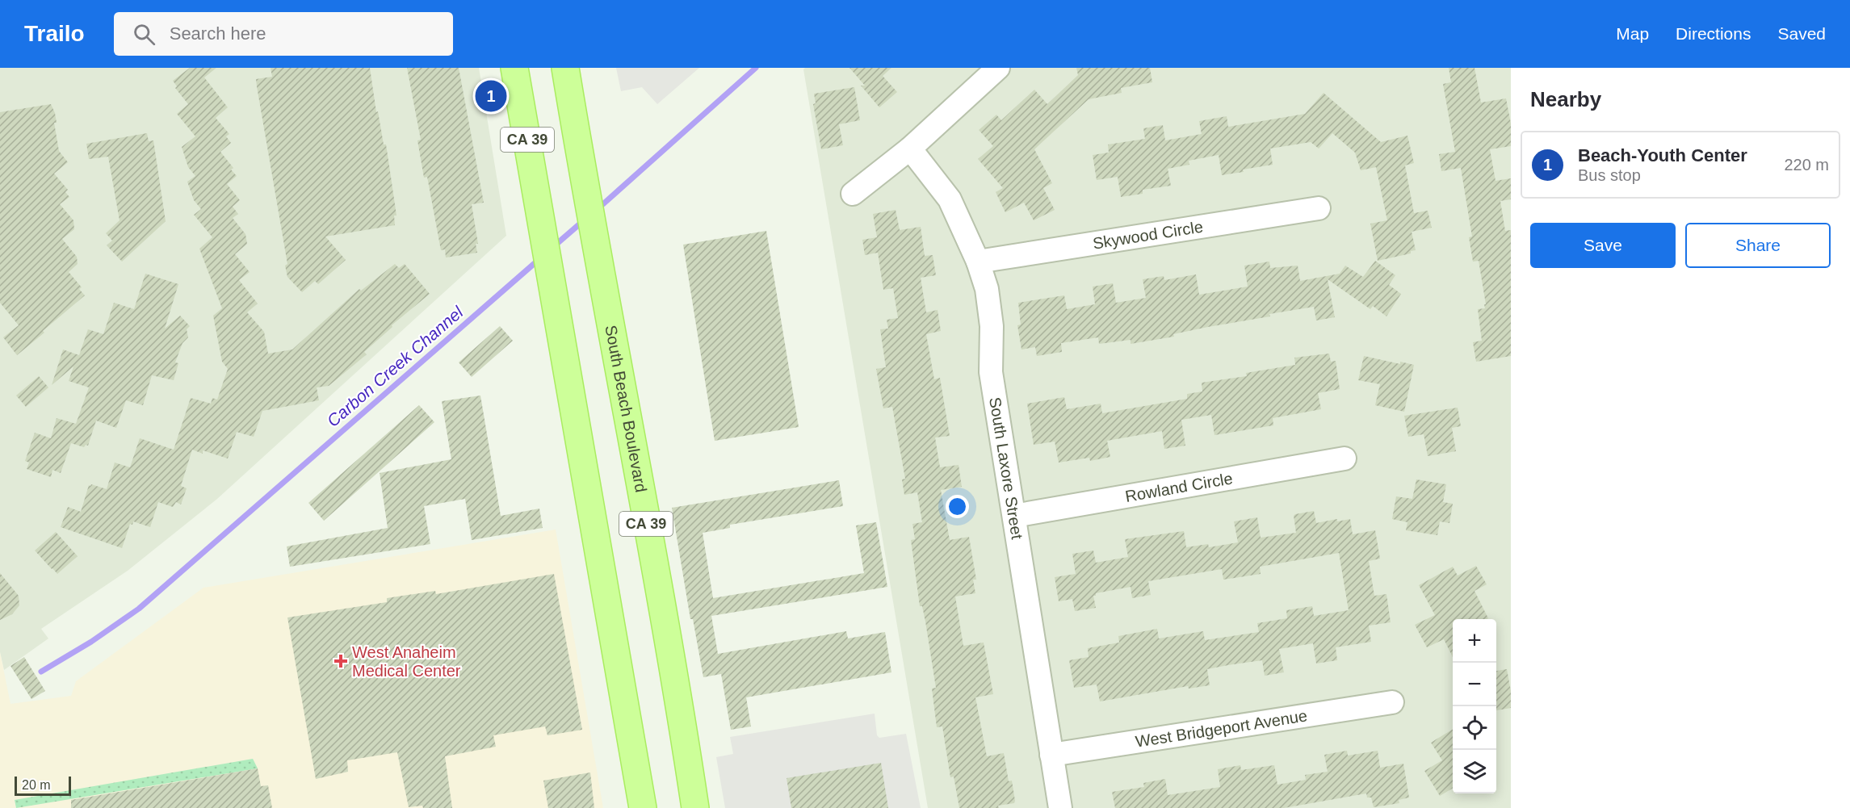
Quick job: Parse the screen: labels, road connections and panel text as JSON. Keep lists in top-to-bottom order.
{
  "streets": {
    "main road": ["CA 39", "South Beach Boulevard"],
    "street": [
      "Skywood Circle",
      "South Laxore Street",
      "Rowland Circle",
      "West Bridgeport Avenue"
    ]
  },
  "crossings": [
    ["Skywood Circle", "South Laxore Street"],
    ["South Laxore Street", "Rowland Circle"],
    ["South Laxore Street", "West Bridgeport Avenue"]
  ],
  "water": ["Carbon Creek Channel"],
  "places": {
    "health": ["West Anaheim Medical Center"]
  },
  "scale_bar": "20 m",
  "page": {
    "header": "Trailo",
    "search": "Search here",
    "nav": ["Map", "Directions", "Saved"],
    "heading": "Nearby",
    "pins": "1",
    "list": [
      {
        "mark": "1",
        "name": "Beach-Youth Center",
        "note": "Bus stop",
        "value": "220 m"
      }
    ],
    "buttons": ["Save", "Share"],
    "map_buttons": ["+", "−"],
    "scale": "20 m"
  }
}
